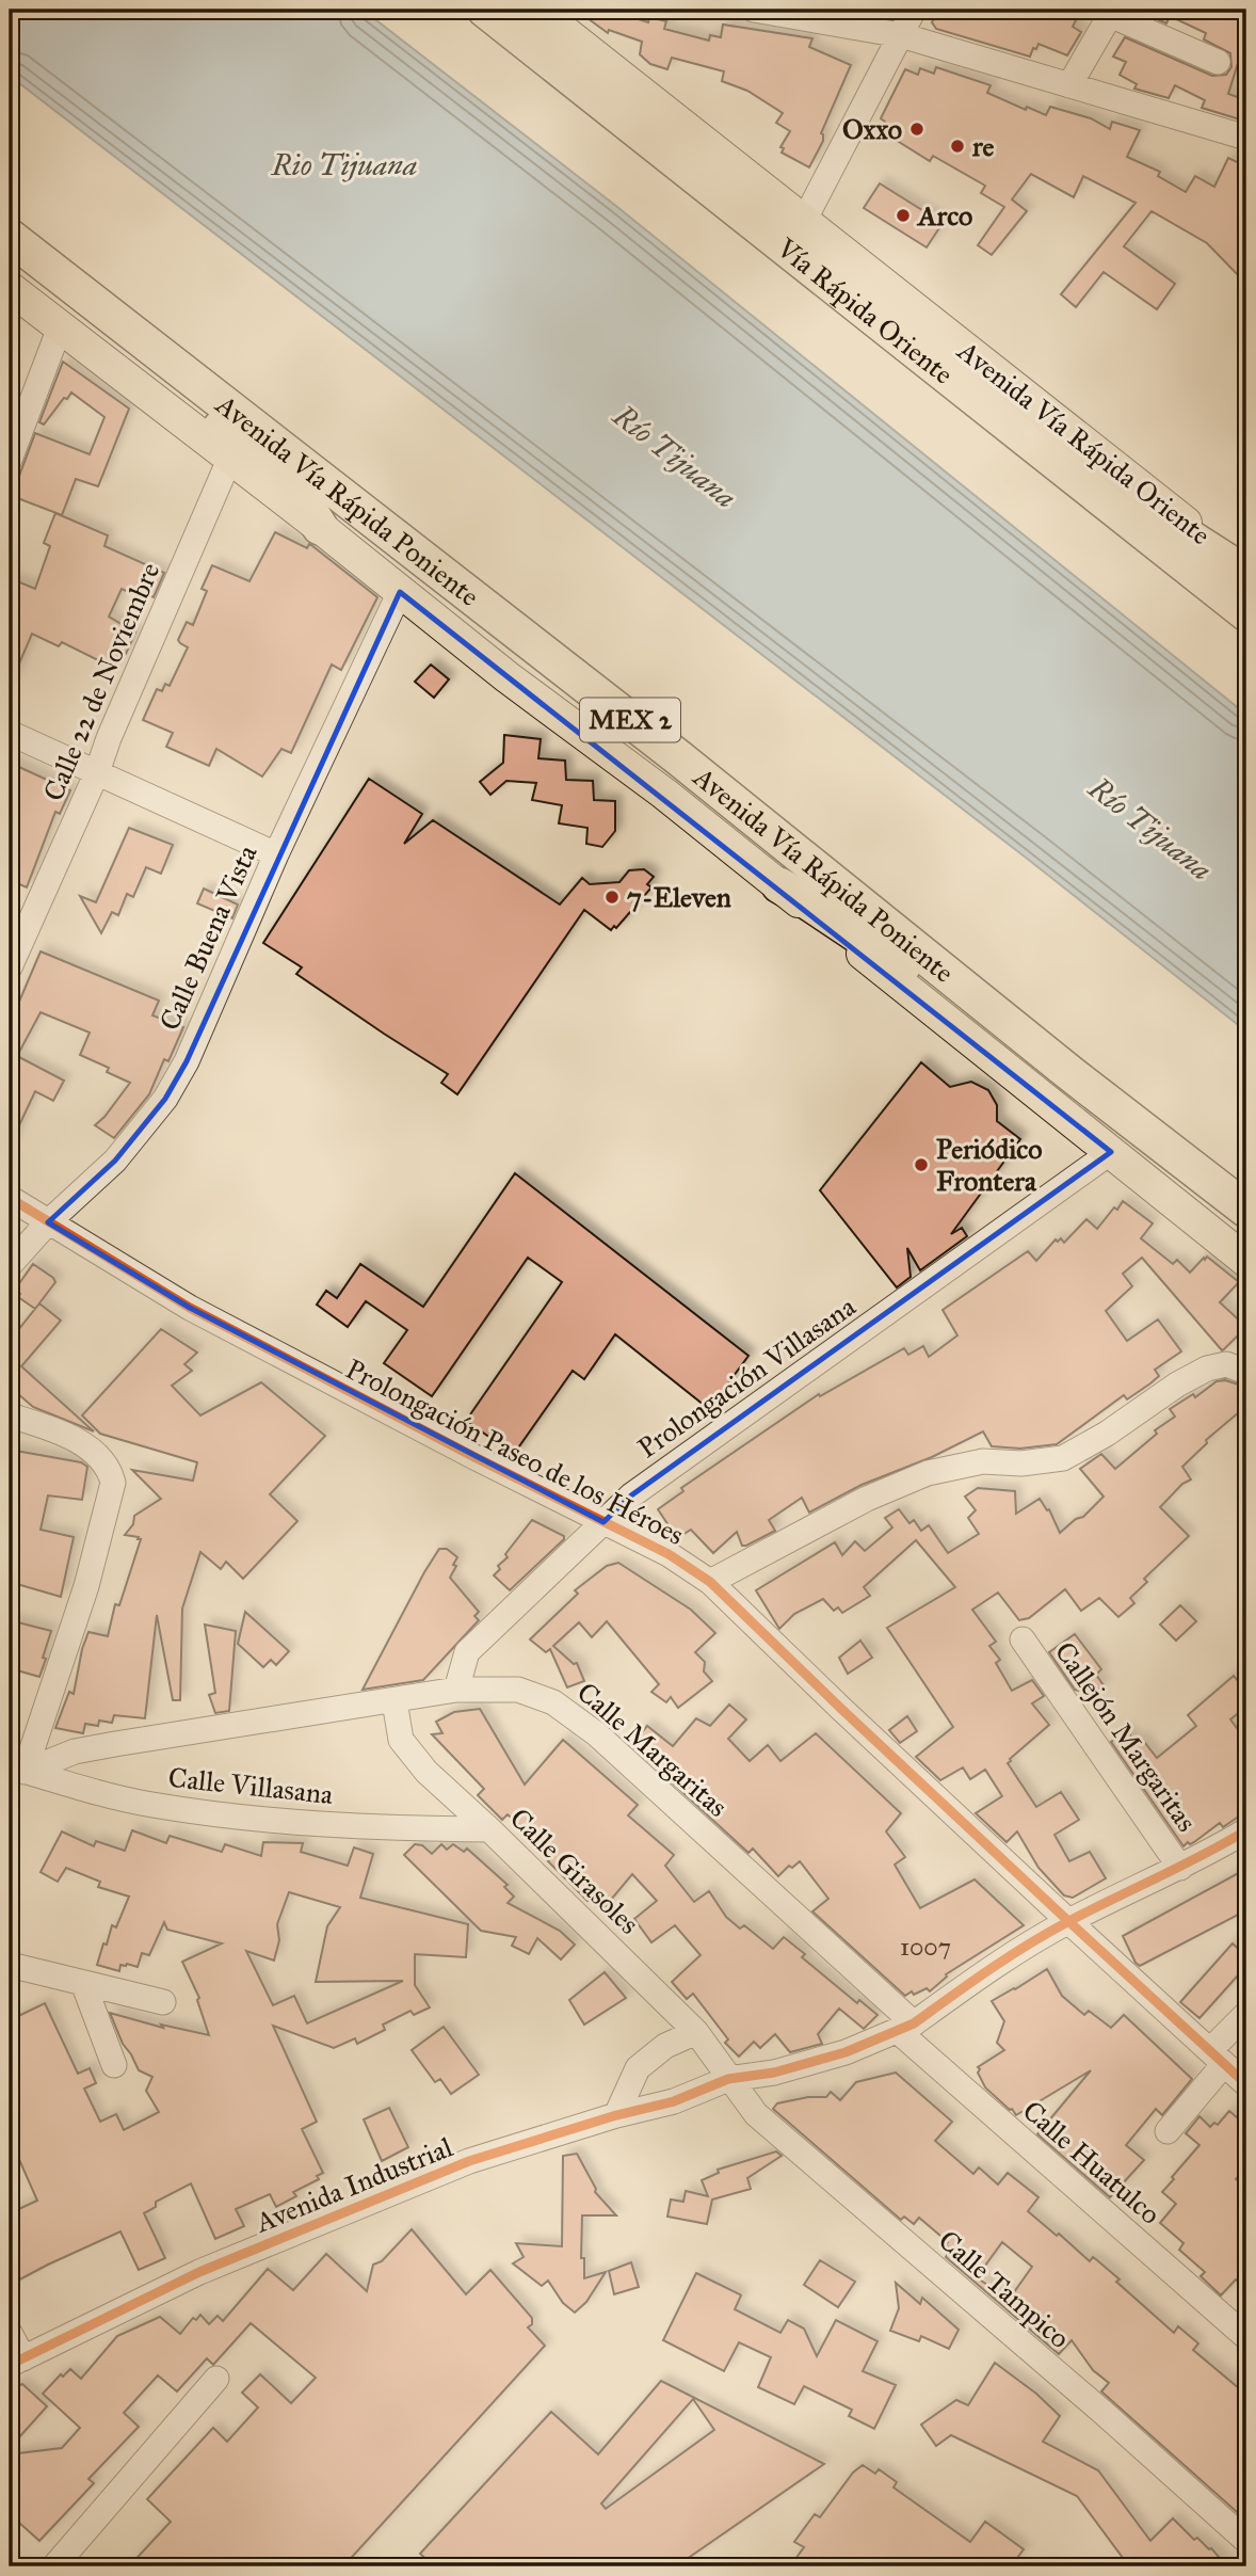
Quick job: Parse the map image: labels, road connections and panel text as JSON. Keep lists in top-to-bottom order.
{
  "streets": {
    "highway": ["Vía Rápida Oriente", "Avenida Vía Rápida Poniente", "MEX 2"],
    "main road": ["Avenida Vía Rápida Oriente"],
    "street": [
      "Calle 22 de Noviembre",
      "Calle Buena Vista",
      "Prolongación Villasana",
      "Prolongación Paseo de los Héroes",
      "Callejón Margaritas",
      "Calle Margaritas",
      "Calle Villasana",
      "Calle Girasoles",
      "Calle Huatulco",
      "Avenida Industrial",
      "Calle Tampico"
    ]
  },
  "crossings": [
    ["Avenida Vía Rápida Poniente", "Calle 22 de Noviembre"],
    ["Avenida Vía Rápida Poniente", "Calle Buena Vista"],
    ["Avenida Vía Rápida Poniente", "Prolongación Villasana"],
    ["Calle Buena Vista", "Prolongación Paseo de los Héroes"],
    ["Prolongación Villasana", "Prolongación Paseo de los Héroes"],
    ["Prolongación Villasana", "Calle Margaritas"],
    ["Prolongación Paseo de los Héroes", "Avenida Industrial"],
    ["Callejón Margaritas", "Avenida Industrial"],
    ["Calle Margaritas", "Calle Villasana"],
    ["Calle Margaritas", "Calle Girasoles"],
    ["Calle Margaritas", "Calle Huatulco"],
    ["Calle Margaritas", "Avenida Industrial"],
    ["Calle Villasana", "Calle Girasoles"],
    ["Calle Girasoles", "Avenida Industrial"],
    ["Calle Girasoles", "Calle Tampico"],
    ["Calle Huatulco", "Avenida Industrial"],
    ["Avenida Industrial", "Calle Tampico"]
  ],
  "water": ["Rio Tijuana", "Río Tijuana"],
  "places": [
    "Oxxo",
    "re",
    "Arco",
    "7-Eleven",
    "Periódico Frontera"
  ],
  "house_numbers": ["1007"]
}
